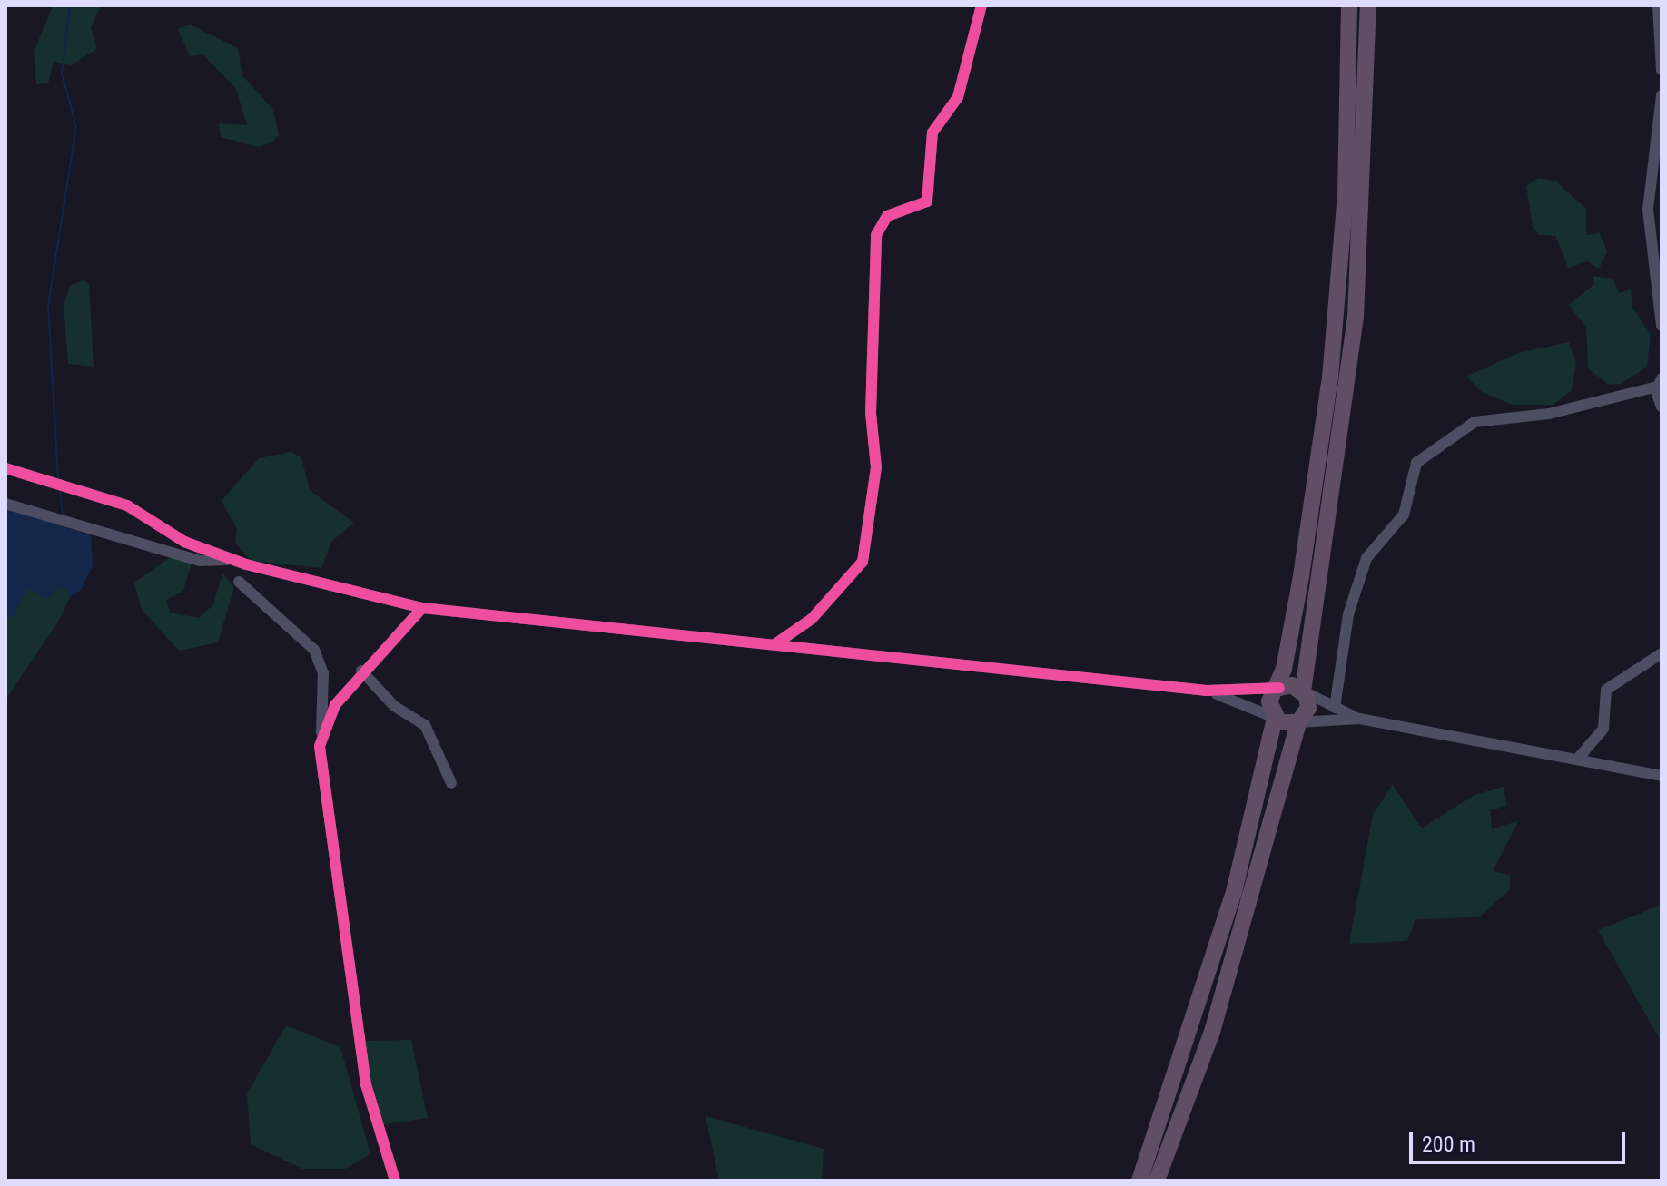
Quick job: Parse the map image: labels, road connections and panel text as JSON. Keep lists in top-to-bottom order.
{
  "scale_bar": "200 m"
}
